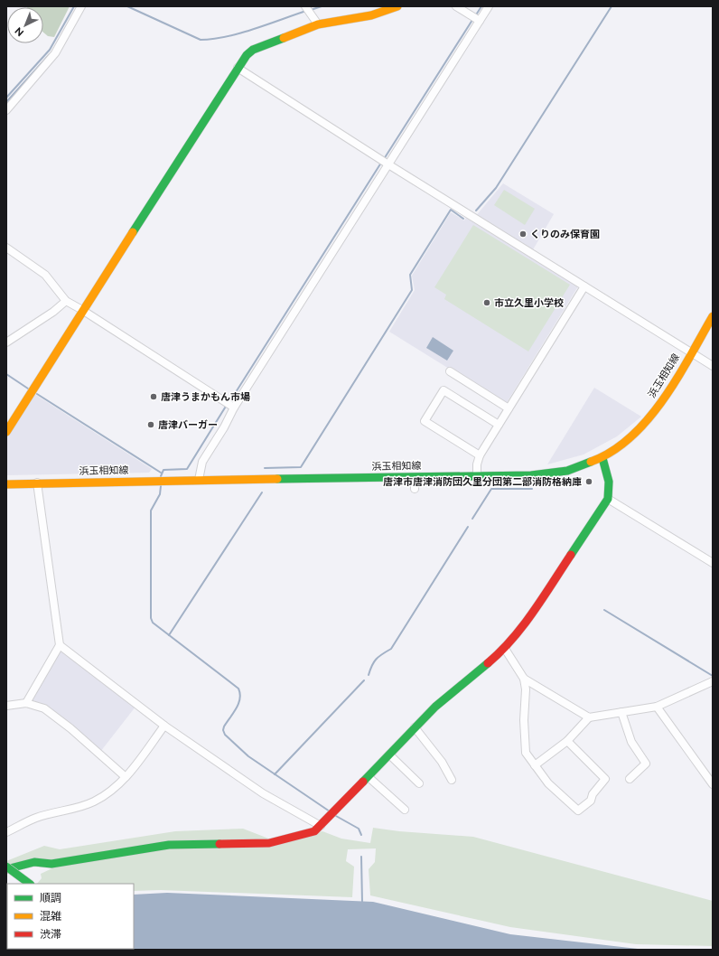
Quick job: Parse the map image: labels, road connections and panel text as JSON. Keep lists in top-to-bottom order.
{
  "streets": {
    "main road": ["浜玉相知線"]
  },
  "places": [
    "くりのみ保育園",
    "市立久里小学校",
    "唐津うまかもん市場",
    "唐津バーガー",
    "唐津市唐津消防団久里分団第二部消防格納庫"
  ],
  "legend": ["順調", "混雑", "渋滞"],
  "north": "bottom left"
}
